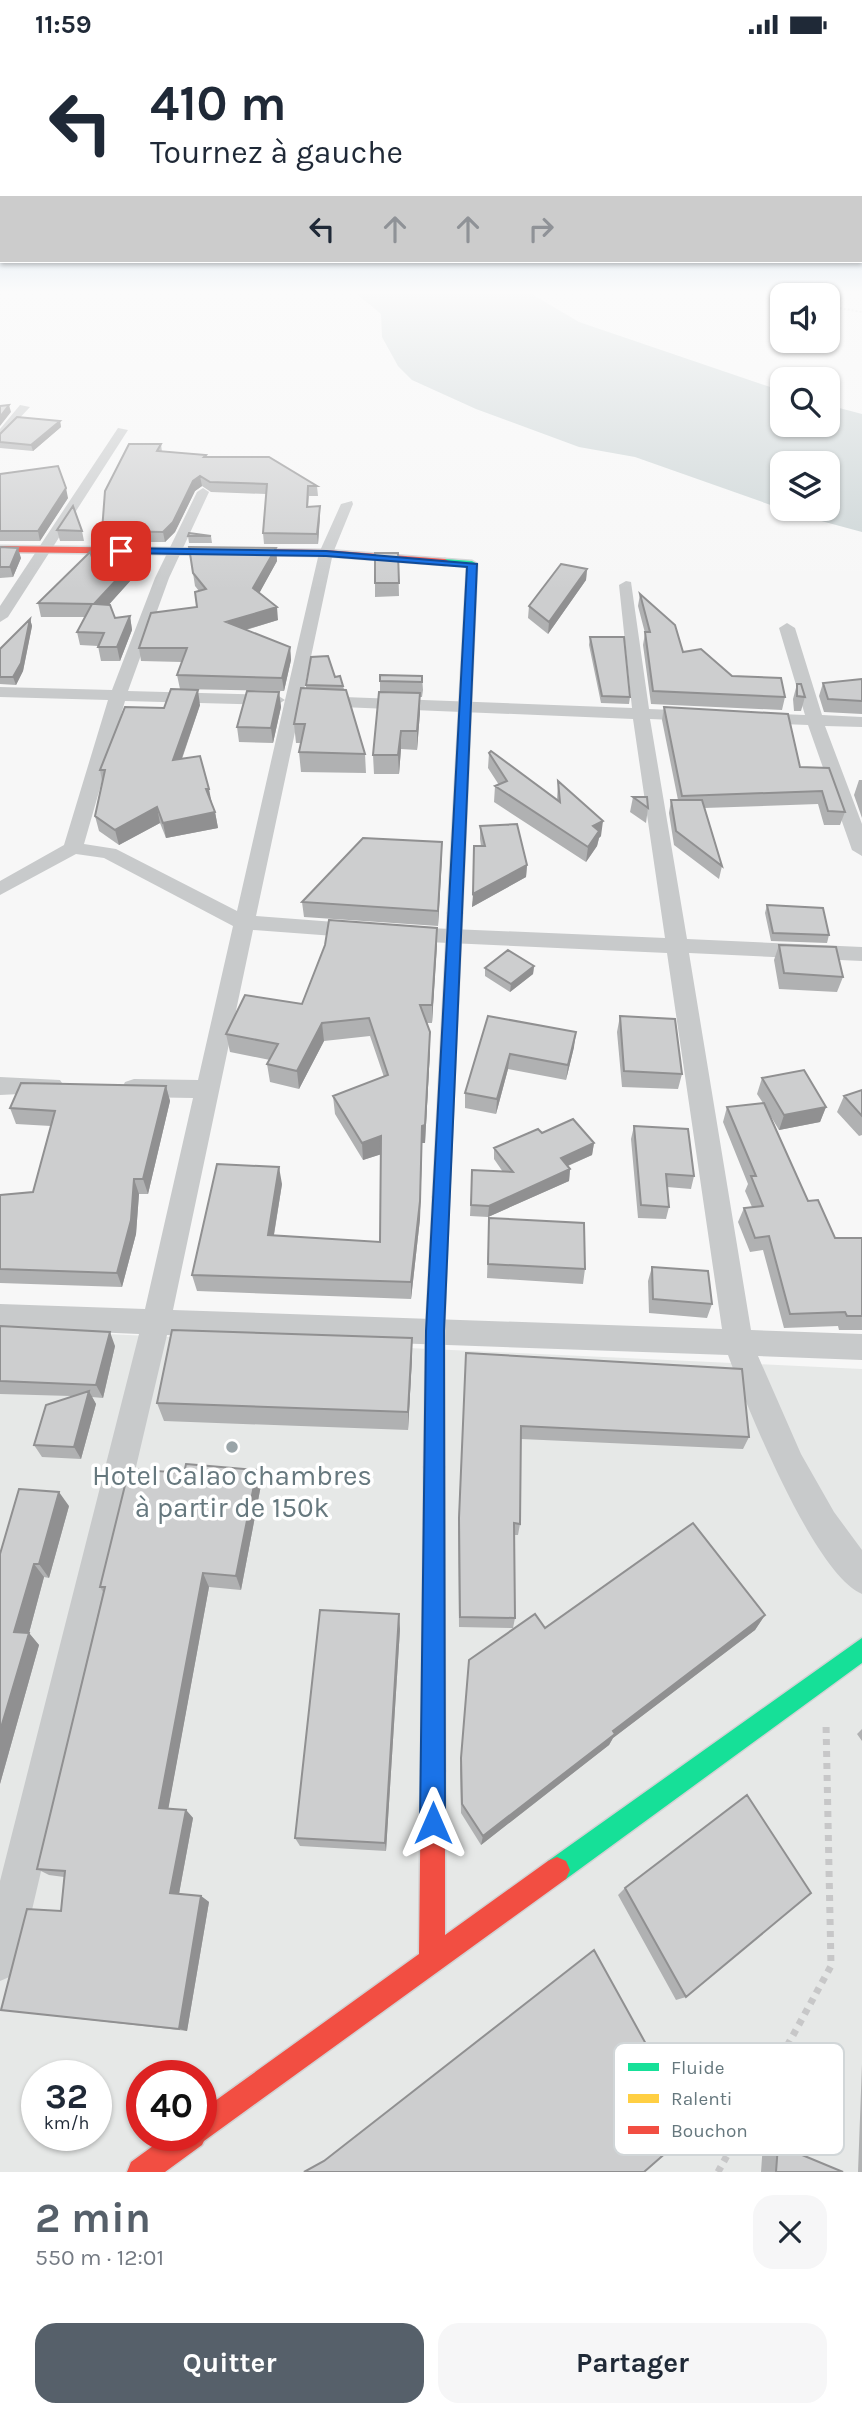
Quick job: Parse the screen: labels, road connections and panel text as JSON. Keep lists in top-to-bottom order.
{
  "places": ["Hotel Calao chambres à partir de 150k"],
  "legend": ["Fluide", "Ralenti", "Bouchon"],
  "page": {
    "status": "11:59",
    "turn": ["410 m", "Tournez à gauche"],
    "speed": "32 km/h",
    "limit": "40",
    "heading": ["2 min", "550 m · 12:01"],
    "buttons": ["Quitter", "Partager"]
  }
}
